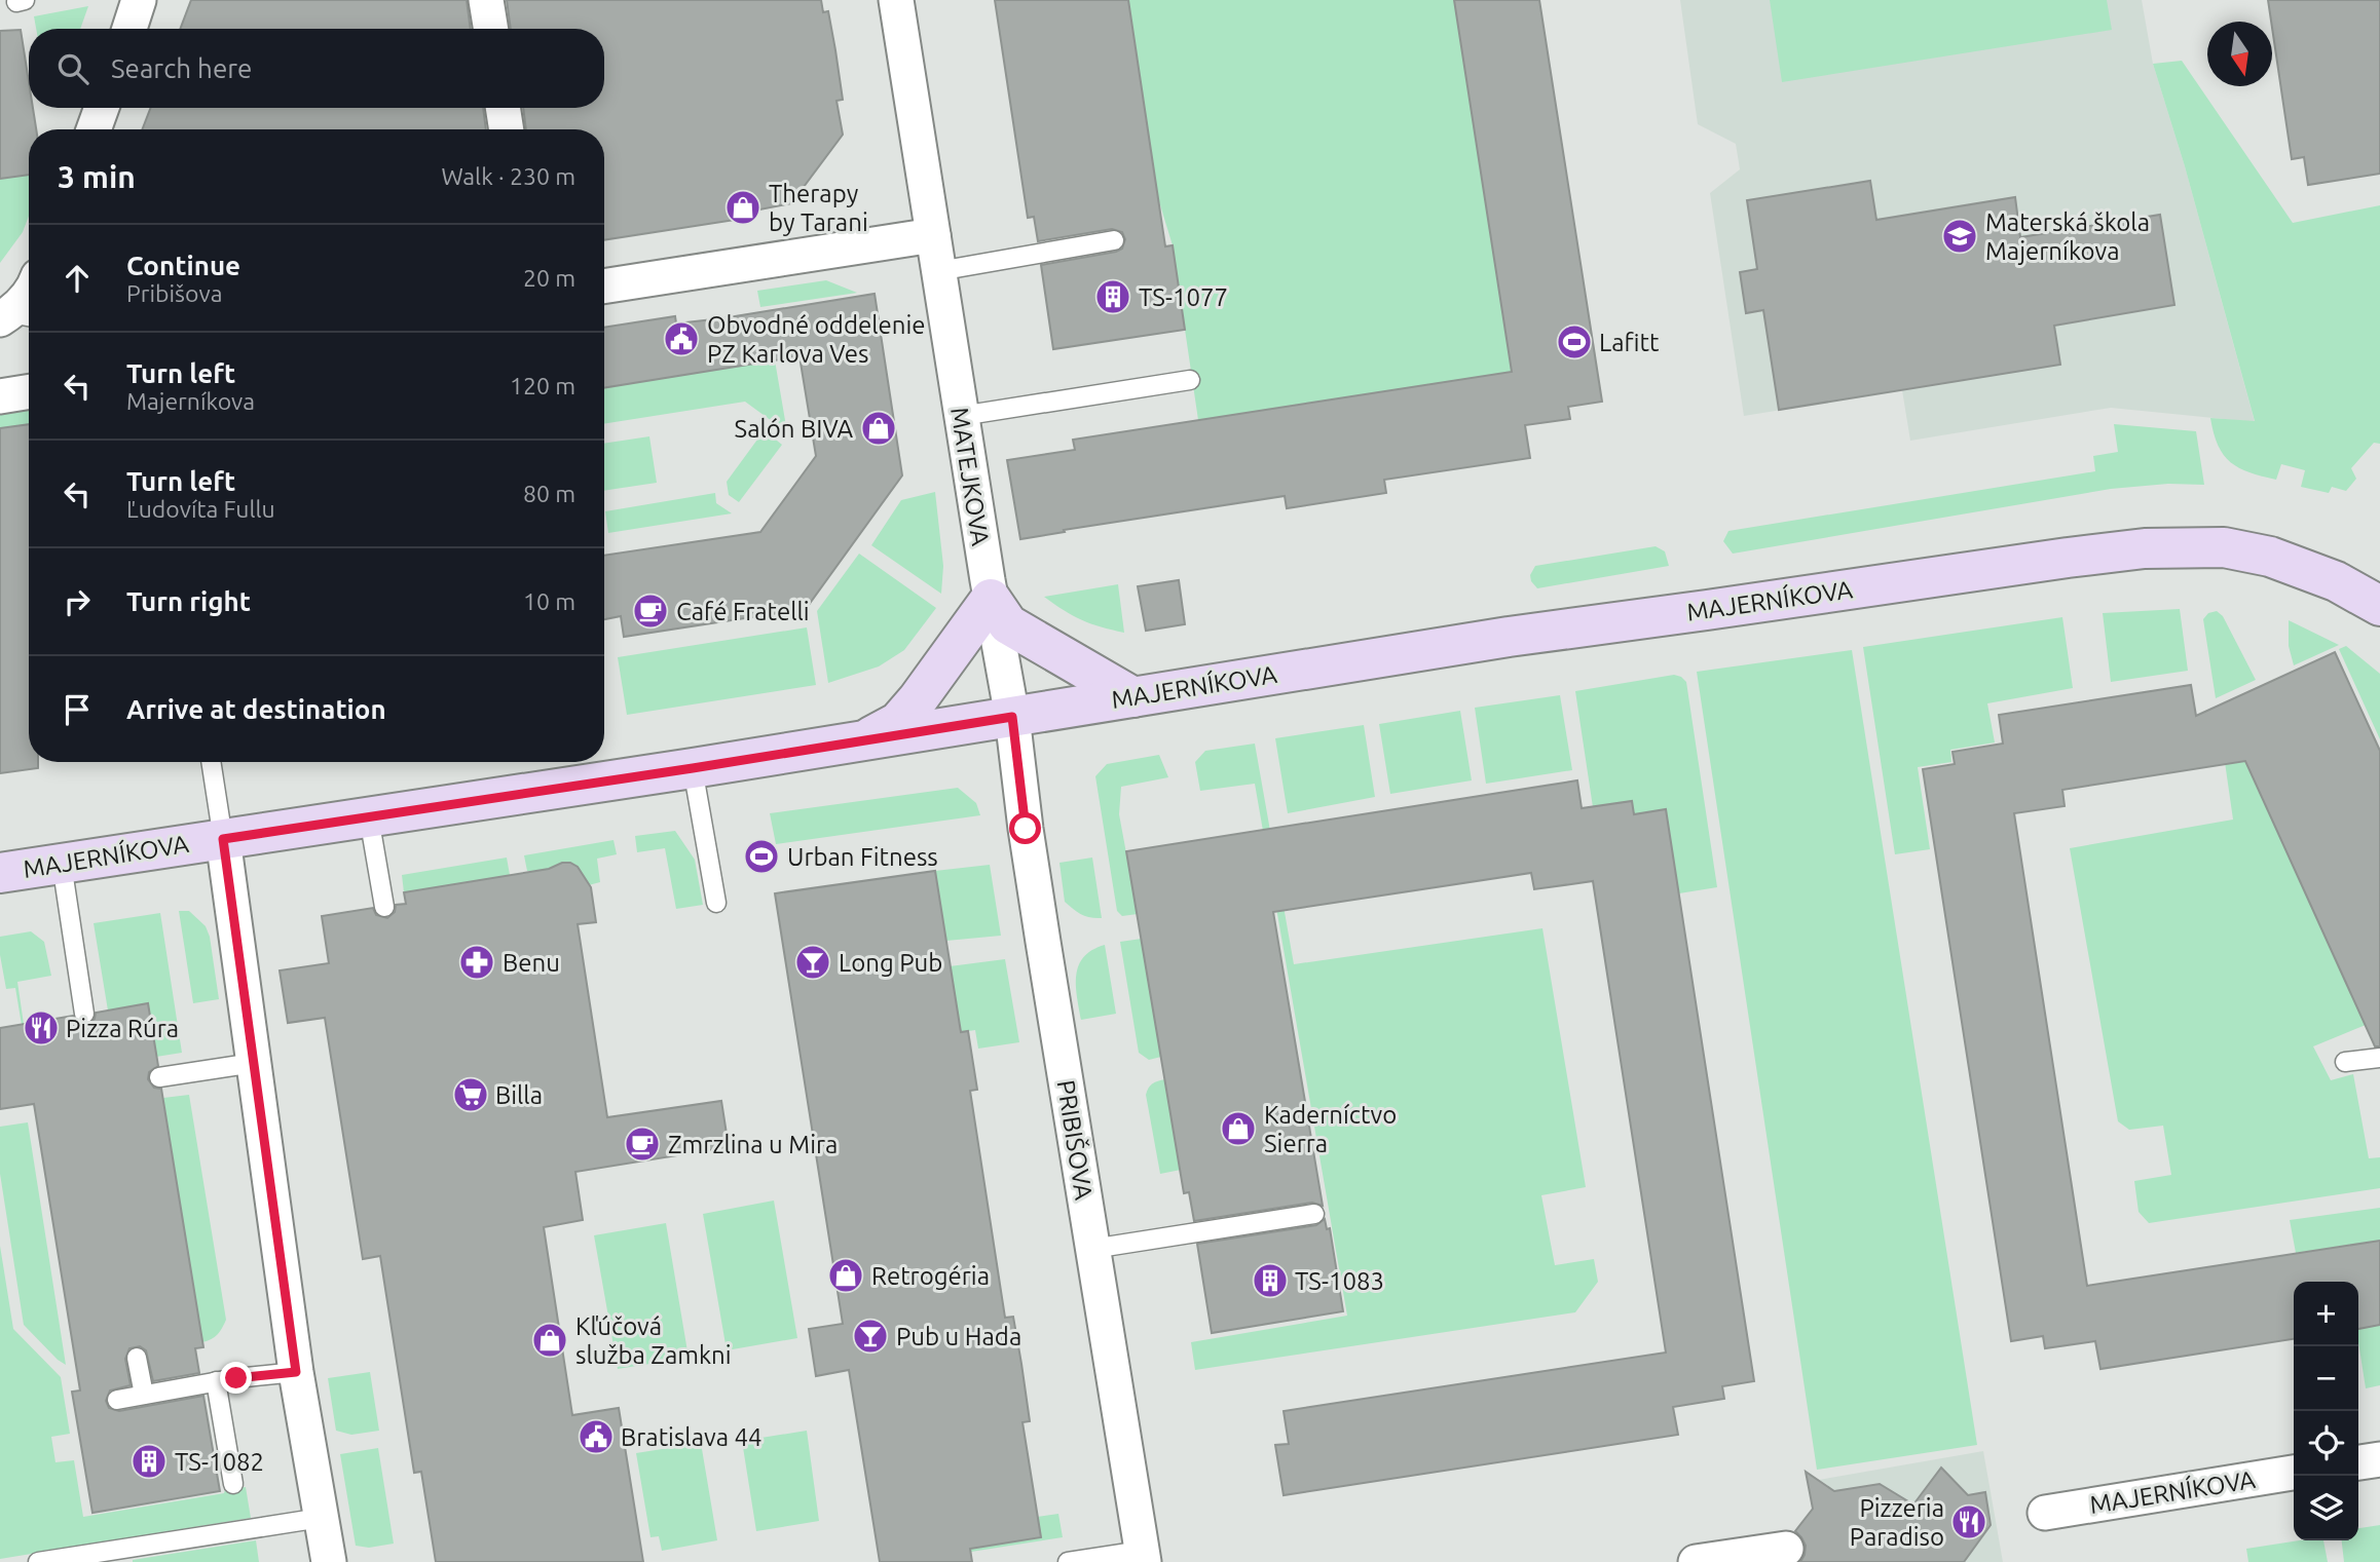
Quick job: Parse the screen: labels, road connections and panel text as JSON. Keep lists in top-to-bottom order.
{
  "streets": {
    "street": ["MATEJKOVA", "MAJERNÍKOVA", "PRIBIŠOVA"]
  },
  "crossings": [
    ["MATEJKOVA", "MAJERNÍKOVA"],
    ["MATEJKOVA", "PRIBIŠOVA"],
    ["MAJERNÍKOVA", "PRIBIŠOVA"]
  ],
  "places": {
    "shop": [
      "Therapy by Tarani",
      "Salón BIVA",
      "Kaderníctvo Sierra",
      "Retrogéria",
      "Kľúčová služba Zamkni"
    ],
    "school or university": ["Materská škola Majerníkova"],
    "building": ["TS-1077", "TS-1083", "TS-1082"],
    "public building": ["Obvodné oddelenie PZ Karlova Ves", "Bratislava 44"],
    "sports": ["Lafitt", "Urban Fitness"],
    "cafe": ["Café Fratelli", "Zmrzlina u Mira"],
    "pharmacy": ["Benu"],
    "bar": ["Long Pub", "Pub u Hada"],
    "restaurant": ["Pizza Rúra", "Pizzeria Paradiso"],
    "supermarket": ["Billa"]
  },
  "north": "bottom",
  "page": {
    "search": "Search here",
    "heading": ["3 min", "Walk · 230 m"],
    "list": [
      ["Continue", "Pribišova", "20 m"],
      ["Turn left", "Majerníkova", "120 m"],
      ["Turn left", "Ľudovíta Fullu", "80 m"],
      ["Turn right", "10 m"],
      "Arrive at destination"
    ],
    "map_buttons": ["+", "−"]
  }
}
